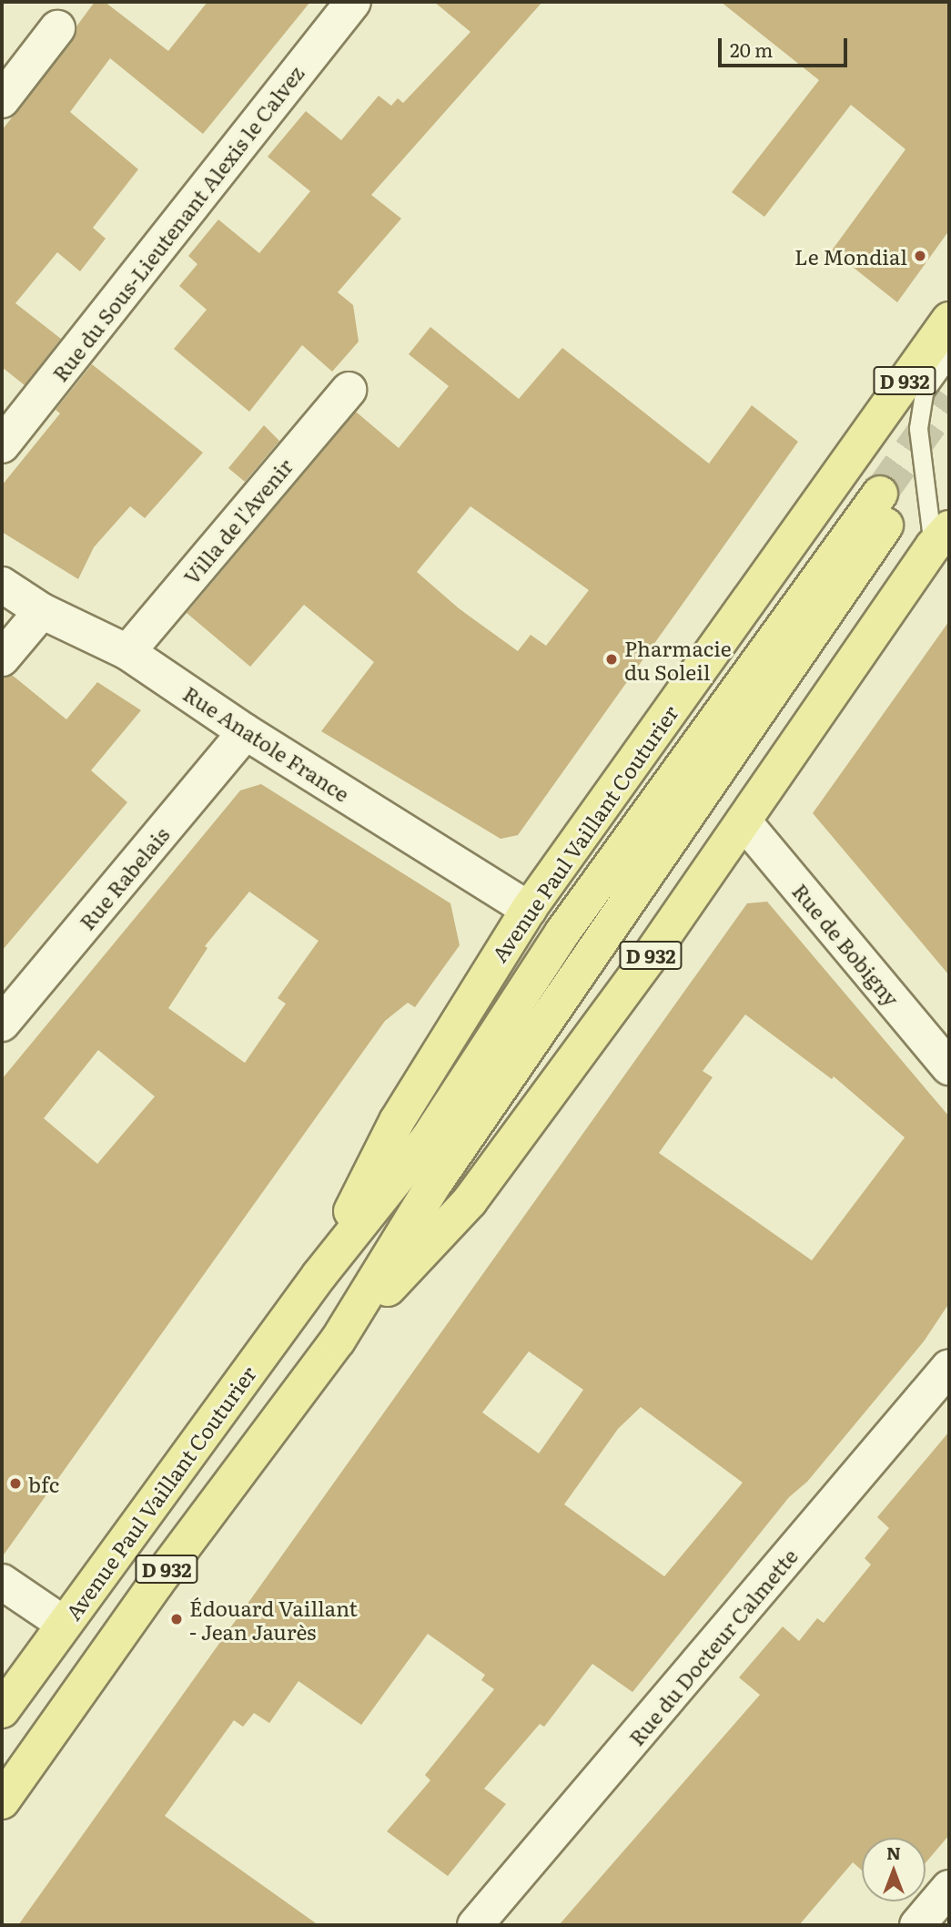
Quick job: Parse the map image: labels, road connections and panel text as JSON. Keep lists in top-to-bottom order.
{
  "streets": {
    "main road": ["D 932", "Avenue Paul Vaillant Couturier"],
    "street": [
      "Rue du Sous-Lieutenant Alexis le Calvez",
      "Villa de l'Avenir",
      "Rue Anatole France",
      "Rue Rabelais",
      "Rue de Bobigny",
      "Rue du Docteur Calmette"
    ]
  },
  "crossings": [
    ["Villa de l'Avenir", "Rue Anatole France"],
    ["Rue Anatole France", "Avenue Paul Vaillant Couturier"],
    ["Rue Anatole France", "Rue Rabelais"],
    ["Avenue Paul Vaillant Couturier", "Rue de Bobigny"]
  ],
  "places": [
    "Le Mondial",
    "Pharmacie du Soleil",
    "bfc",
    "Édouard Vaillant - Jean Jaurès"
  ],
  "scale_bar": "20 m",
  "north": "top"
}
